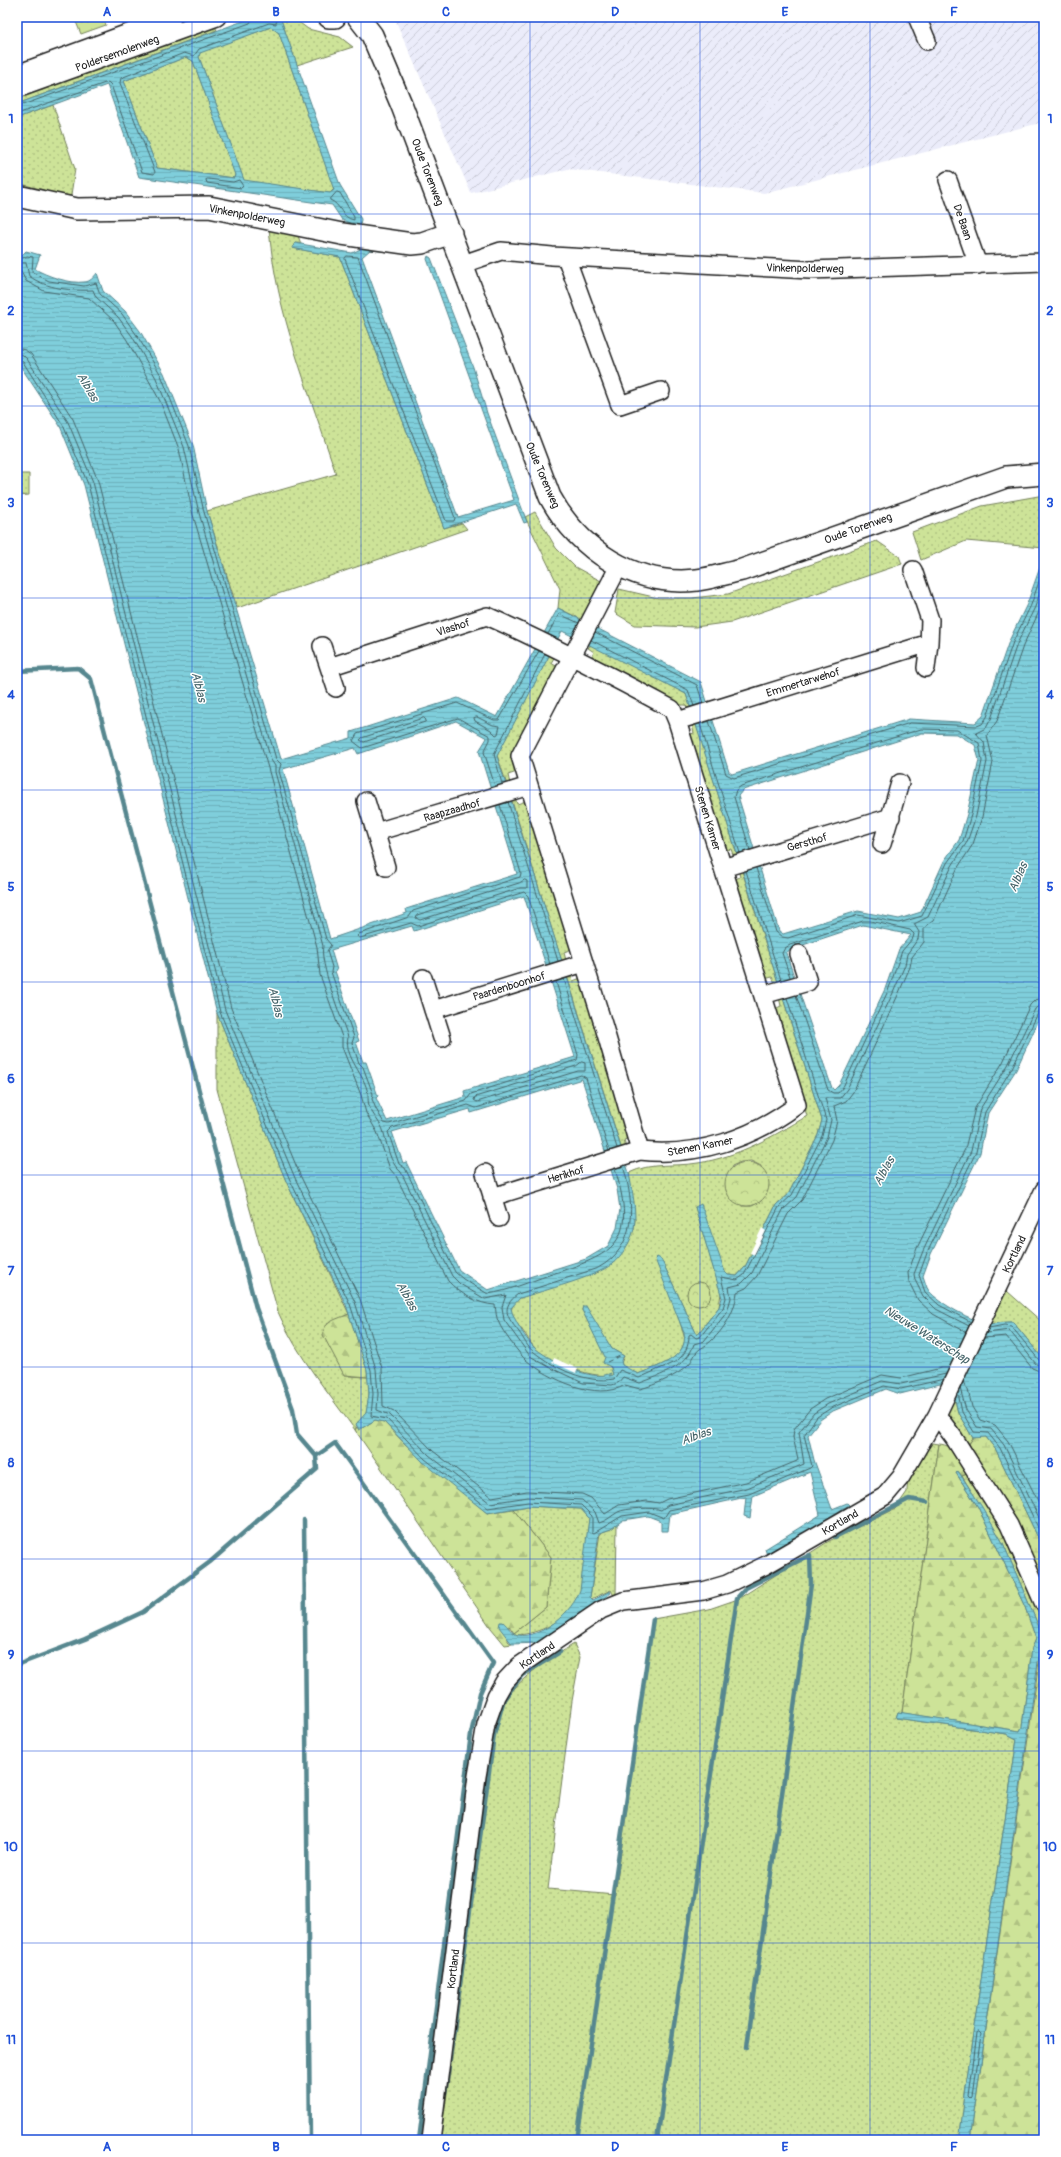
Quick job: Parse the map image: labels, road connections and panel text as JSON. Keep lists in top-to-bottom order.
{
  "streets": {
    "street": [
      "Poldersemolenweg",
      "Oude Torenweg",
      "Vinkenpolderweg",
      "De Baan",
      "Vlashof",
      "Emmertarwehof",
      "Raapzaadhof",
      "Stenen Kamer",
      "Gersthof",
      "Paardenboonhof",
      "Herikhof",
      "Kortland"
    ]
  },
  "crossings": [
    ["Oude Torenweg", "Vinkenpolderweg"],
    ["Vinkenpolderweg", "De Baan"],
    ["Vlashof", "Stenen Kamer"],
    ["Emmertarwehof", "Stenen Kamer"],
    ["Stenen Kamer", "Gersthof"],
    ["Stenen Kamer", "Herikhof"]
  ],
  "water": ["Alblas", "Nieuwe Waterschap"],
  "grid": {
    "columns": [
      "A",
      "B",
      "C",
      "D",
      "E",
      "F"
    ],
    "rows": [
      "1",
      "2",
      "3",
      "4",
      "5",
      "6",
      "7",
      "8",
      "9",
      "10",
      "11"
    ]
  }
}
